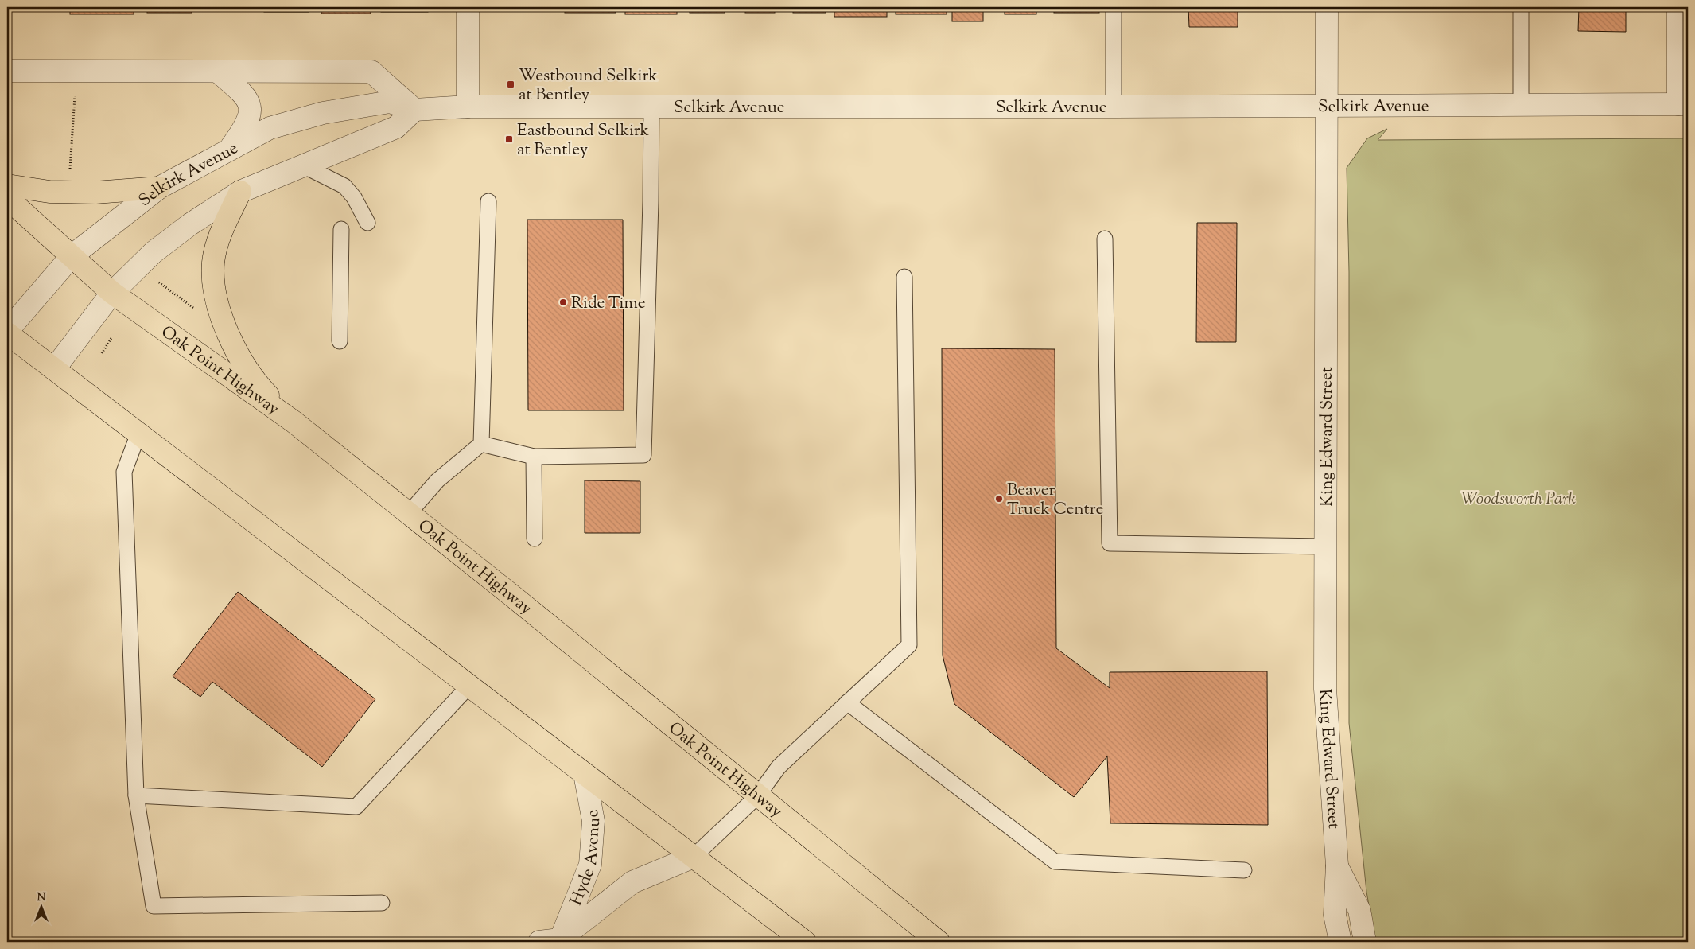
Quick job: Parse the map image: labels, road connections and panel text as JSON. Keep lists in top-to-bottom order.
{
  "streets": {
    "main road": ["Oak Point Highway"],
    "street": ["Selkirk Avenue", "King Edward Street", "Hyde Avenue"]
  },
  "crossings": [
    ["Selkirk Avenue", "Oak Point Highway"],
    ["Selkirk Avenue", "King Edward Street"]
  ],
  "parks": ["Woodsworth Park"],
  "places": {
    "transit": ["Westbound Selkirk at Bentley", "Eastbound Selkirk at Bentley"],
    "other": ["Ride Time", "Beaver Truck Centre"]
  },
  "north": "top"
}
